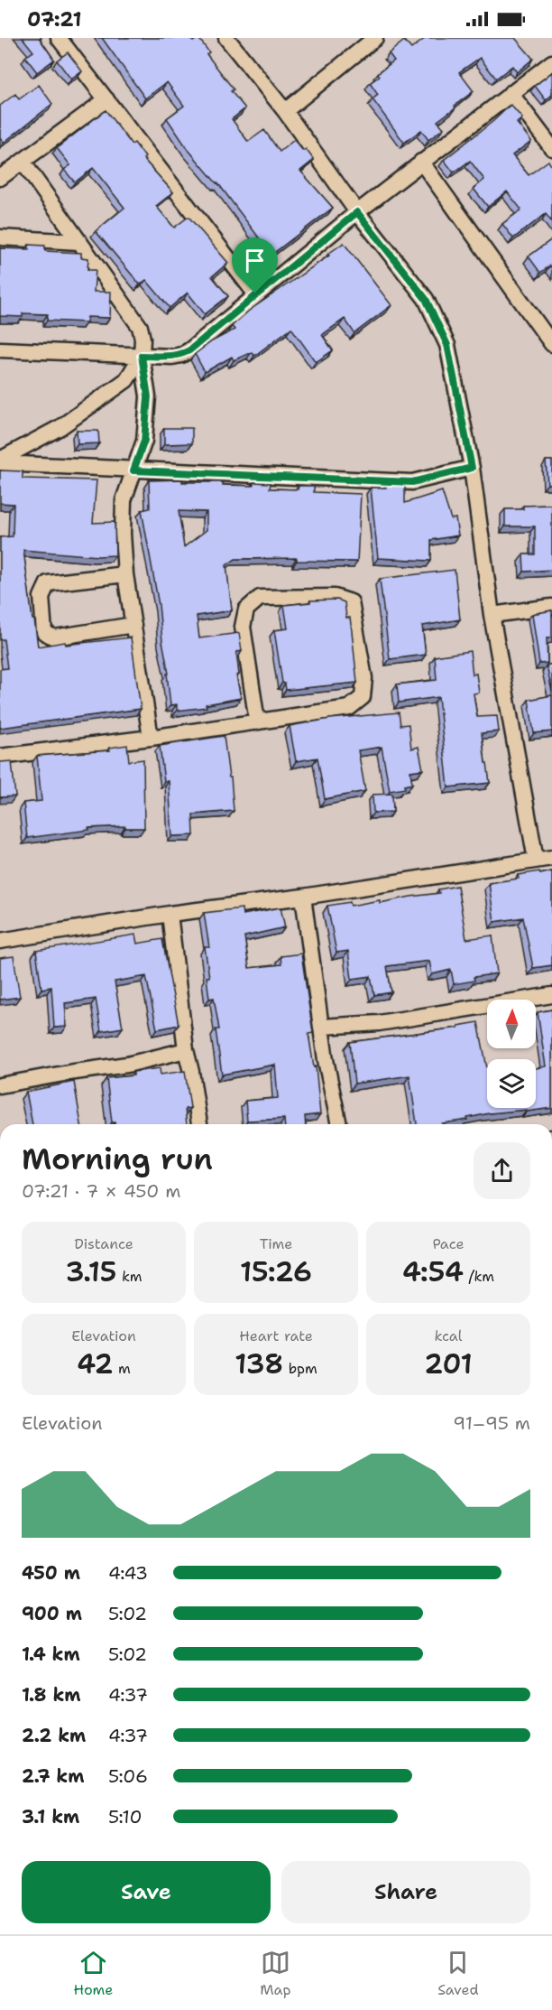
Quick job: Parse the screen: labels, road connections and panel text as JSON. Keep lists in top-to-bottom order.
{
  "north": "top",
  "page": {
    "status": "07:21",
    "heading": ["Morning run", "07:21 · 7 × 450 m"],
    "stats": [
      ["Distance", "3.15 km"],
      ["Time", "15:26"],
      ["Pace", "4:54 /km"],
      ["Elevation", "42 m"],
      ["Heart rate", "138 bpm"],
      ["kcal", "201"]
    ],
    "chart": ["Elevation", "91–95 m"],
    "list": [
      {
        "name": "450 m",
        "note": "4:43"
      },
      {
        "name": "900 m",
        "note": "5:02"
      },
      {
        "name": "1.4 km",
        "note": "5:02"
      },
      {
        "name": "1.8 km",
        "note": "4:37"
      },
      {
        "name": "2.2 km",
        "note": "4:37"
      },
      {
        "name": "2.7 km",
        "note": "5:06"
      },
      {
        "name": "3.1 km",
        "note": "5:10"
      }
    ],
    "buttons": ["Save", "Share"],
    "tabs": ["Home", "Map", "Saved"]
  }
}
